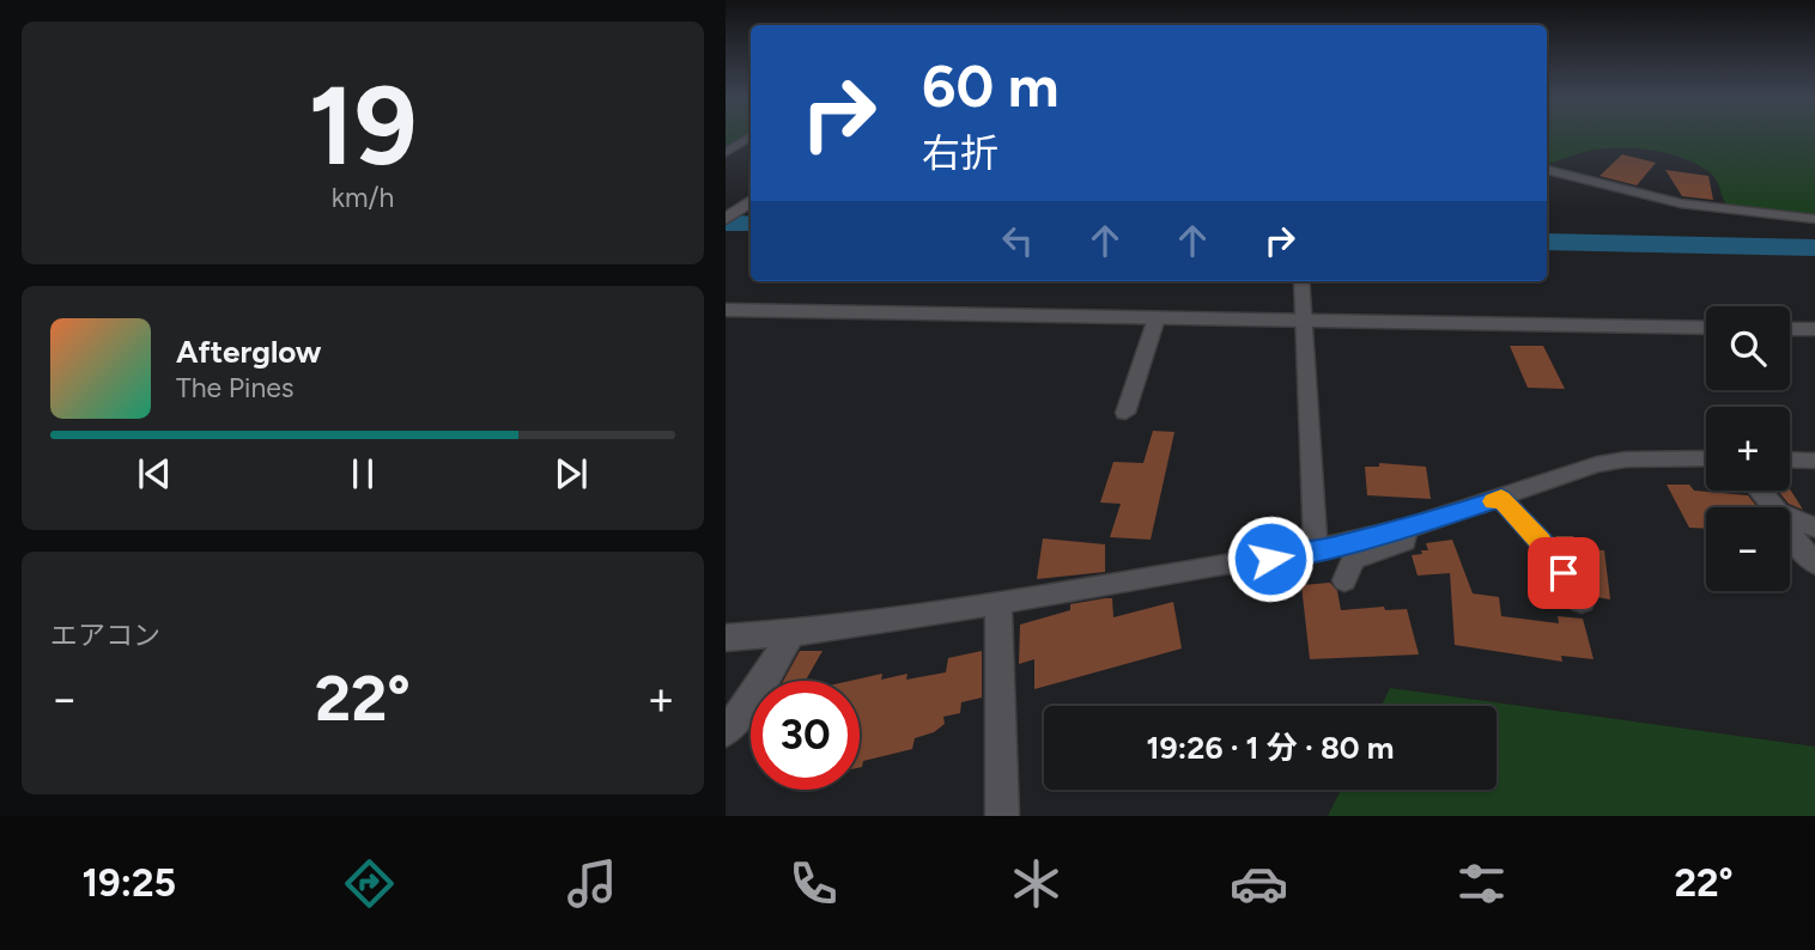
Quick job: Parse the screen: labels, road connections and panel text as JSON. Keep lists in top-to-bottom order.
{
  "page": {
    "tile": [
      ["19", "km/h"],
      "エアコン"
    ],
    "turn": ["60 m", "右折"],
    "map_buttons": ["+", "−"],
    "song": ["Afterglow", "The Pines"],
    "heat": ["−", "22°", "+"],
    "limit": "30",
    "trip": "19:26 · 1 分 · 80 m",
    "tabs": ["19:25", "22°"]
  }
}
